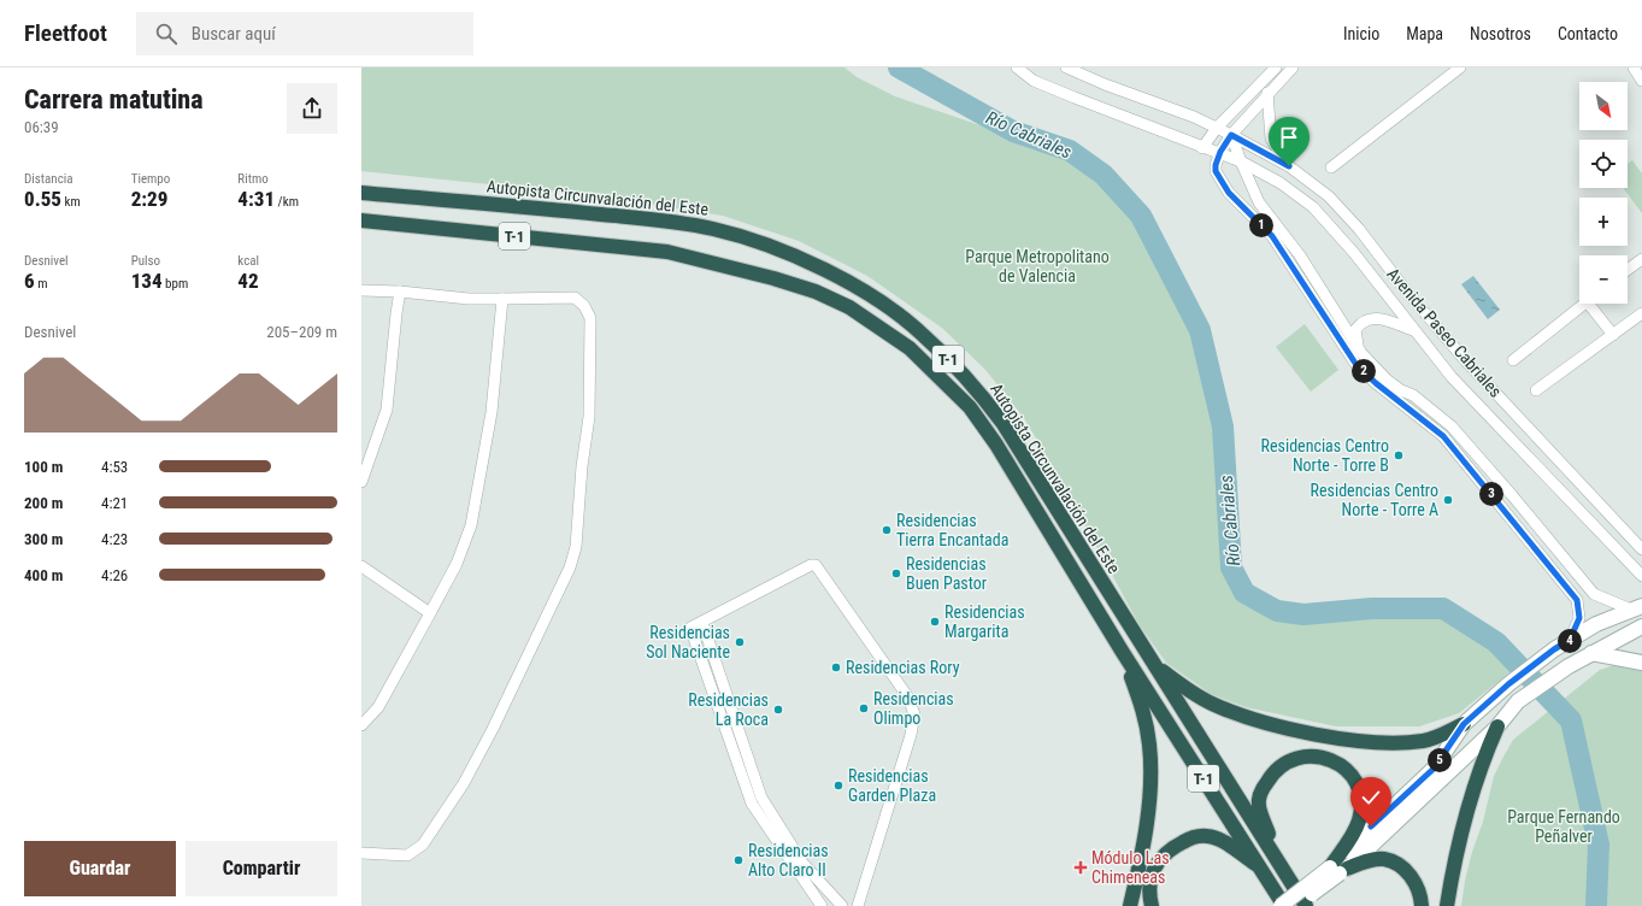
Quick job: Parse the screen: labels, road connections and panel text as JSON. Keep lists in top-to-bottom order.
{
  "streets": {
    "highway": ["Autopista Circunvalación del Este", "T-1"],
    "street": ["Avenida Paseo Cabriales"]
  },
  "water": ["Río Cabriales"],
  "parks": ["Parque Metropolitano de Valencia", "Parque Fernando Peñalver"],
  "places": {
    "other": [
      "Residencias Centro Norte - Torre B",
      "Residencias Centro Norte - Torre A",
      "Residencias Tierra Encantada",
      "Residencias Buen Pastor",
      "Residencias Margarita",
      "Residencias Sol Naciente",
      "Residencias Rory",
      "Residencias Olimpo",
      "Residencias La Roca",
      "Residencias Garden Plaza",
      "Residencias Alto Claro II"
    ],
    "health": ["Módulo Las Chimeneas"]
  },
  "north": "bottom right",
  "page": {
    "header": "Fleetfoot",
    "search": "Buscar aquí",
    "nav": [
      "Inicio",
      "Mapa",
      "Nosotros",
      "Contacto"
    ],
    "heading": ["Carrera matutina", "06:39"],
    "map_buttons": ["+", "−"],
    "stats": [
      ["Distancia", "0.55 km"],
      ["Tiempo", "2:29"],
      ["Ritmo", "4:31 /km"],
      ["Desnivel", "6 m"],
      ["Pulso", "134 bpm"],
      ["kcal", "42"]
    ],
    "pins": [
      "1",
      "2",
      "3",
      "4",
      "5"
    ],
    "chart": ["Desnivel", "205–209 m"],
    "list": [
      {
        "name": "100 m",
        "note": "4:53"
      },
      {
        "name": "200 m",
        "note": "4:21"
      },
      {
        "name": "300 m",
        "note": "4:23"
      },
      {
        "name": "400 m",
        "note": "4:26"
      }
    ],
    "buttons": ["Guardar", "Compartir"]
  }
}
